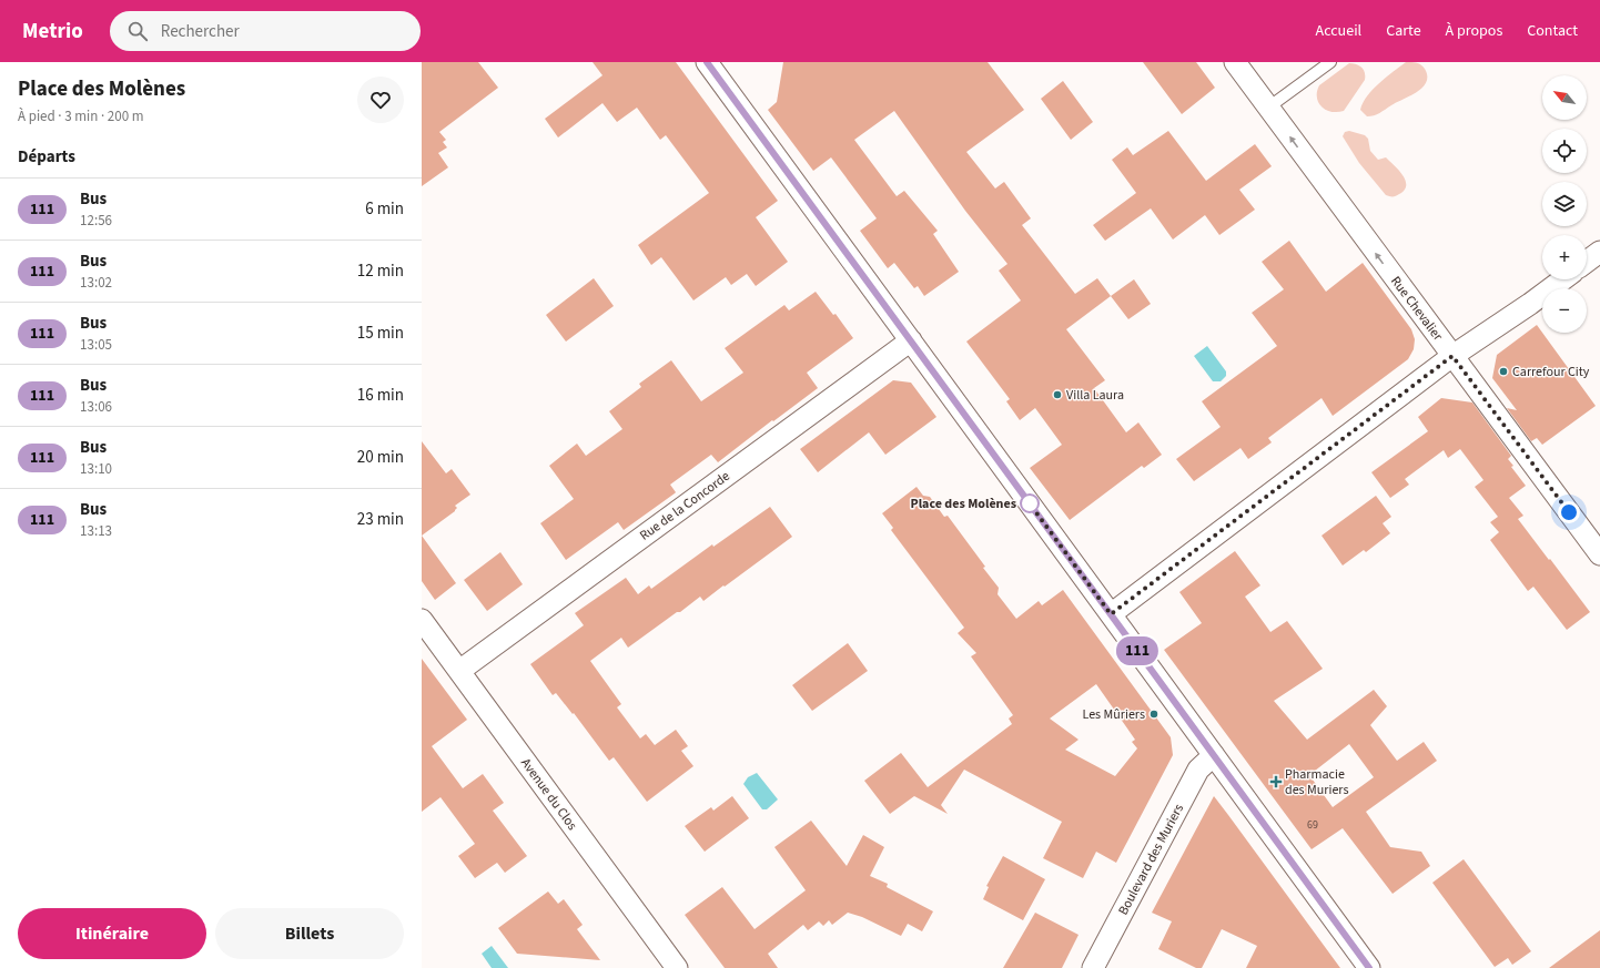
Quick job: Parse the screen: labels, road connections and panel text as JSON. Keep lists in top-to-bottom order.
{
  "streets": {
    "street": [
      "Rue Chevalier",
      "Rue de la Concorde",
      "Avenue du Clos",
      "Boulevard des Muriers"
    ]
  },
  "crossings": [
    ["Rue de la Concorde", "Avenue du Clos"]
  ],
  "one_way": ["Rue Chevalier"],
  "places": {
    "other": [
      "Carrefour City",
      "Villa Laura",
      "Place des Molènes",
      "Les Mûriers"
    ],
    "health": ["Pharmacie des Muriers"]
  },
  "lines": ["bus line 111"],
  "house_numbers": ["69"],
  "north": "top left",
  "page": {
    "header": "Metrio",
    "search": "Rechercher",
    "nav": [
      "Accueil",
      "Carte",
      "À propos",
      "Contact"
    ],
    "heading": [
      ["Place des Molènes", "À pied · 3 min · 200 m"],
      "Départs"
    ],
    "on_map": "111",
    "map_buttons": ["+", "−"],
    "list": [
      {
        "mark": "111",
        "name": "Bus",
        "note": "12:56",
        "value": "6 min"
      },
      {
        "mark": "111",
        "name": "Bus",
        "note": "13:02",
        "value": "12 min"
      },
      {
        "mark": "111",
        "name": "Bus",
        "note": "13:05",
        "value": "15 min"
      },
      {
        "mark": "111",
        "name": "Bus",
        "note": "13:06",
        "value": "16 min"
      },
      {
        "mark": "111",
        "name": "Bus",
        "note": "13:10",
        "value": "20 min"
      },
      {
        "mark": "111",
        "name": "Bus",
        "note": "13:13",
        "value": "23 min"
      }
    ],
    "buttons": ["Itinéraire", "Billets"]
  }
}
